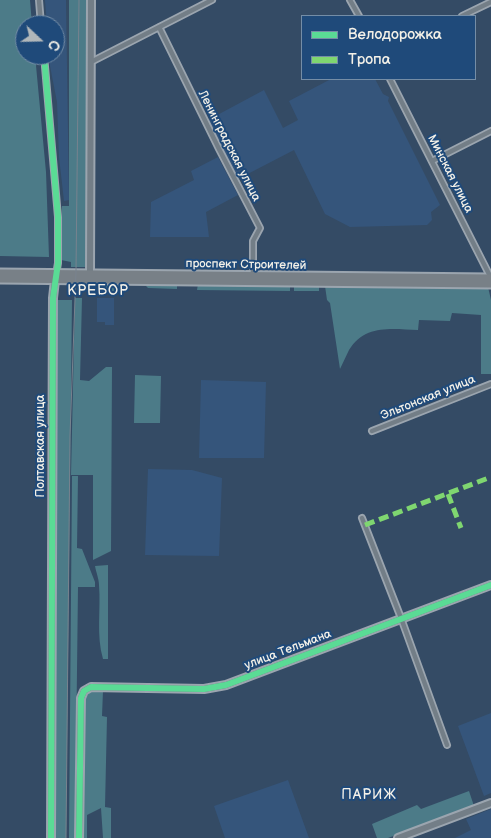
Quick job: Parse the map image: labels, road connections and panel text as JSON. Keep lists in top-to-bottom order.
{
  "streets": {
    "main road": ["проспект Строителей"],
    "street": [
      "Ленинградская улица",
      "Минская улица",
      "Эльтонская улица",
      "Полтавская улица",
      "улица Тельмана"
    ]
  },
  "crossings": [
    ["Ленинградская улица", "проспект Строителей"],
    ["Минская улица", "проспект Строителей"],
    ["проспект Строителей", "Полтавская улица"]
  ],
  "districts": ["КРЕБОР", "ПАРИЖ"],
  "legend": ["Велодорожка", "Тропа"],
  "north": "right"
}
